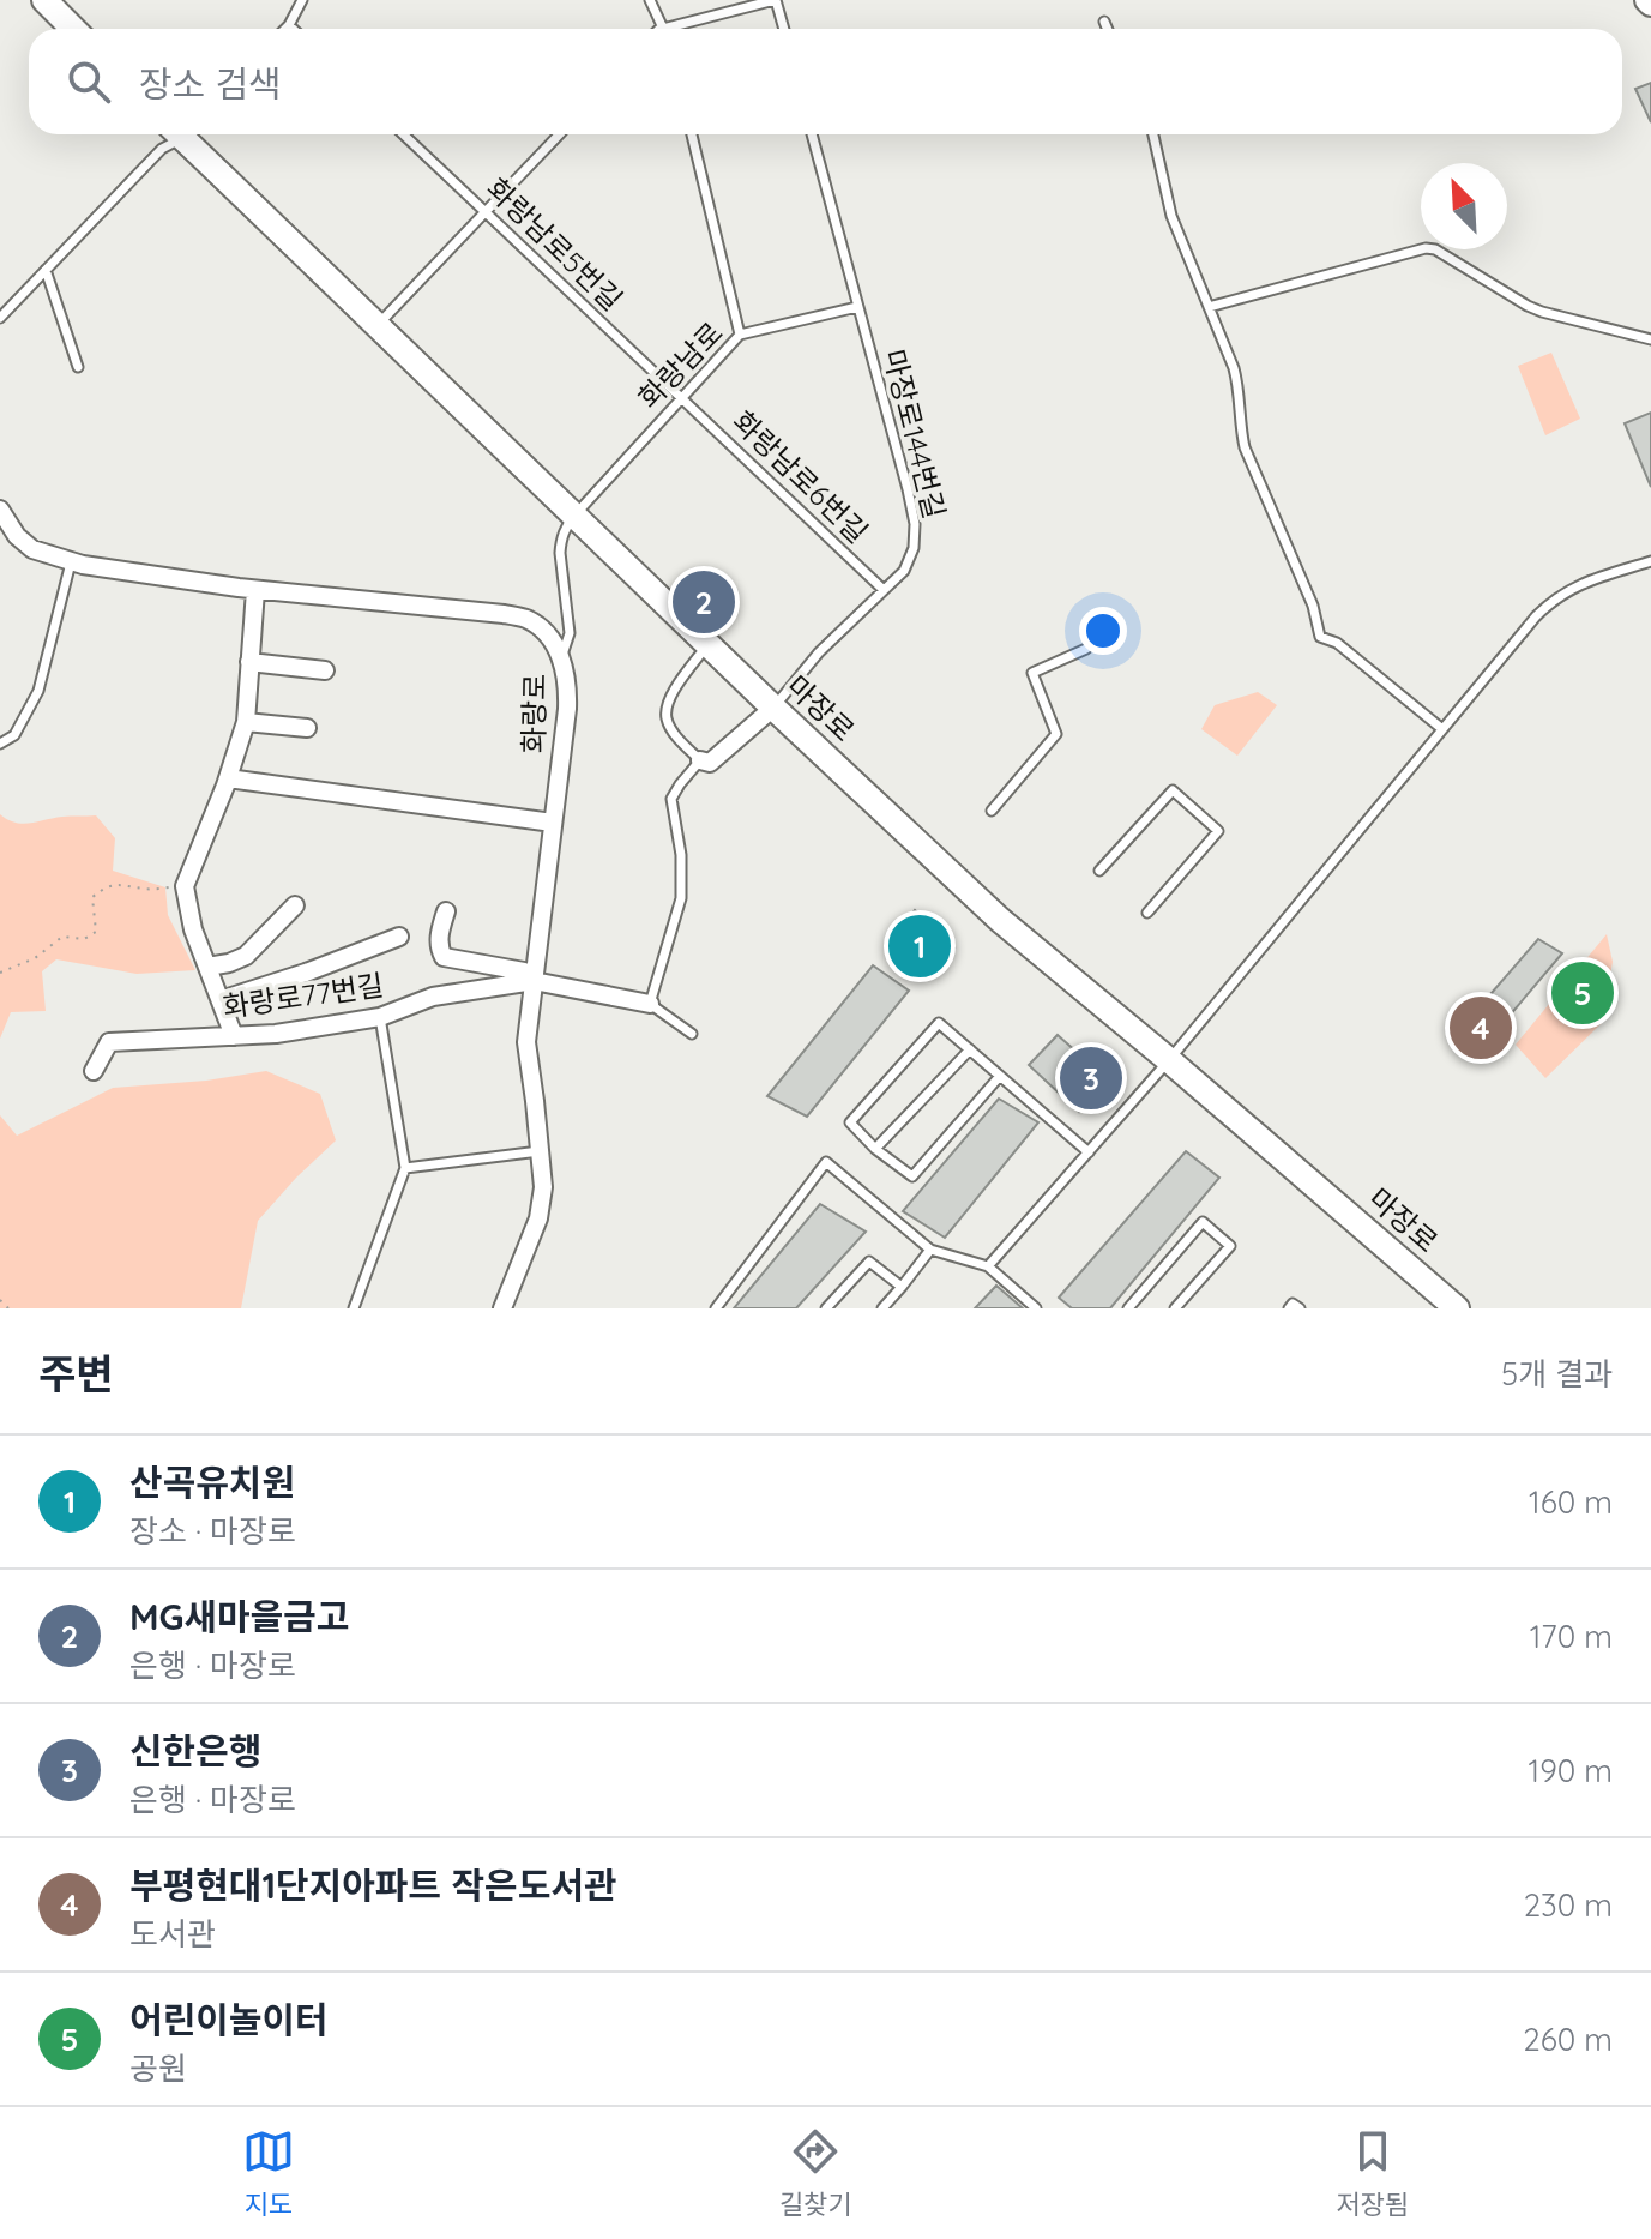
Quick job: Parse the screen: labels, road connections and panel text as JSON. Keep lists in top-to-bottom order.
{
  "streets": {
    "main road": ["마장로"],
    "street": ["화랑로", "화랑로77번길"],
    "lane": [
      "화랑남로5번길",
      "화랑남로",
      "마장로144번길",
      "화랑남로6번길"
    ]
  },
  "crossings": [
    ["화랑남로5번길", "화랑남로"],
    ["화랑남로5번길", "화랑남로6번길"],
    ["화랑남로", "마장로144번길"],
    ["화랑남로", "화랑남로6번길"],
    ["화랑남로", "마장로"],
    ["마장로144번길", "화랑남로6번길"],
    ["마장로144번길", "마장로"],
    ["화랑로", "화랑로77번길"]
  ],
  "north": "top left",
  "page": {
    "search": "장소 검색",
    "pins": [
      "2",
      "1",
      "5",
      "4",
      "3"
    ],
    "heading": ["주변", "5개 결과"],
    "list": [
      {
        "mark": "1",
        "name": "산곡유치원",
        "note": "장소 · 마장로",
        "value": "160 m"
      },
      {
        "mark": "2",
        "name": "MG새마을금고",
        "note": "은행 · 마장로",
        "value": "170 m"
      },
      {
        "mark": "3",
        "name": "신한은행",
        "note": "은행 · 마장로",
        "value": "190 m"
      },
      {
        "mark": "4",
        "name": "부평현대1단지아파트 작은도서관",
        "note": "도서관",
        "value": "230 m"
      },
      {
        "mark": "5",
        "name": "어린이놀이터",
        "note": "공원",
        "value": "260 m"
      }
    ],
    "nav": ["지도", "길찾기", "저장됨"]
  }
}
